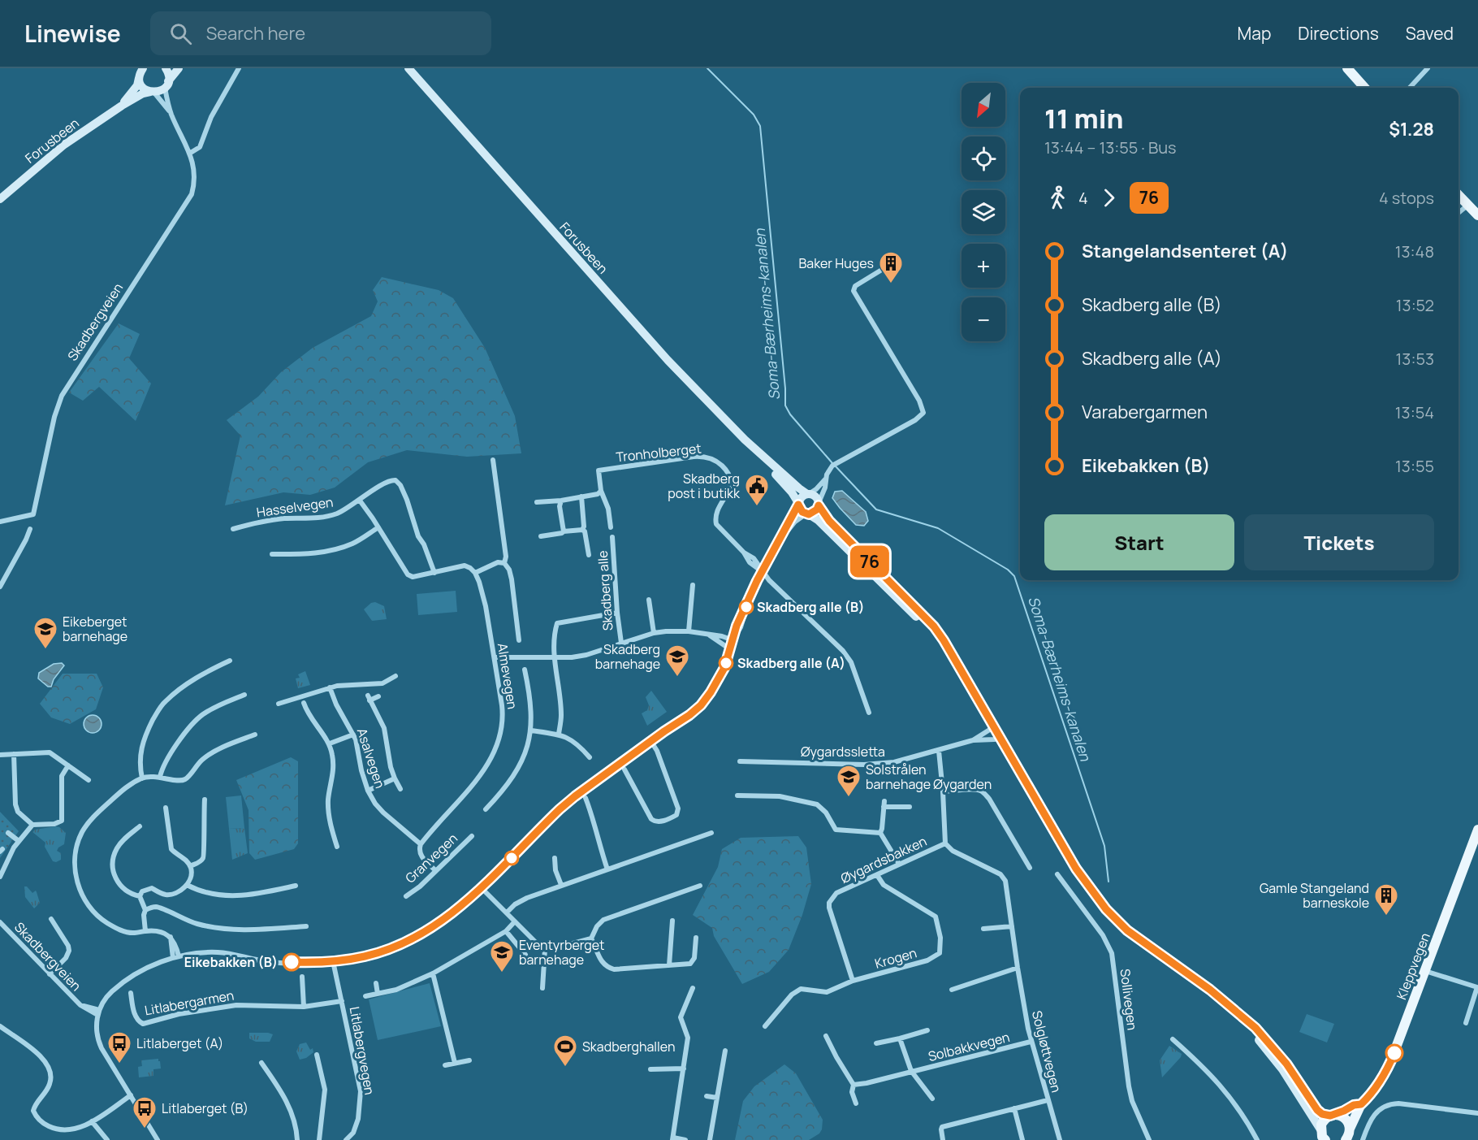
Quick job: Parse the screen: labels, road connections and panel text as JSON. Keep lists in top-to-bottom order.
{
  "streets": {
    "main road": ["Forusbeen", "Kleppvegen"],
    "street": [
      "Skadbergveien",
      "Tronholberget",
      "Hasselvegen",
      "Skadberg alle",
      "Almevegen",
      "Øygardssletta",
      "Asalvegen",
      "Granvegen",
      "Øygardsbakken",
      "Krogen",
      "Sollivegen",
      "Litlabergarmen",
      "Solbakkvegen",
      "Litlabergvegen",
      "Solgløttvegen"
    ]
  },
  "crossings": [
    ["Forusbeen", "Skadbergveien"],
    ["Forusbeen", "Øygardssletta"],
    ["Forusbeen", "Kleppvegen"],
    ["Skadberg alle", "Almevegen"],
    ["Almevegen", "Asalvegen"],
    ["Asalvegen", "Granvegen"],
    ["Øygardsbakken", "Krogen"],
    ["Øygardsbakken", "Solgløttvegen"],
    ["Litlabergarmen", "Litlabergvegen"],
    ["Solbakkvegen", "Solgløttvegen"]
  ],
  "water": ["Soma-Bærheims-kanalen"],
  "places": {
    "building": ["Baker Huges", "Gamle Stangeland barneskole"],
    "public building": ["Skadberg post i butikk"],
    "other": ["Skadberg alle (B)", "Skadberg alle (A)", "Eikebakken (B)"],
    "school or university": [
      "Eikeberget barnehage",
      "Skadberg barnehage",
      "Solstrålen barnehage Øygarden",
      "Eventyrberget barnehage"
    ],
    "bus stop": ["Litlaberget (A)", "Litlaberget (B)"],
    "sports": ["Skadberghallen"]
  },
  "lines": ["bus line 76"],
  "north": "bottom left",
  "page": {
    "header": "Linewise",
    "search": "Search here",
    "nav": ["Map", "Directions", "Saved"],
    "on_map": "76",
    "map_buttons": ["+", "−"],
    "heading": ["11 min", "13:44 – 13:55 · Bus", "$1.28"],
    "legs": ["4", "76", "4 stops"],
    "list": [
      {
        "name": "Stangelandsenteret (A)",
        "value": "13:48"
      },
      {
        "name": "Skadberg alle (B)",
        "value": "13:52"
      },
      {
        "name": "Skadberg alle (A)",
        "value": "13:53"
      },
      {
        "name": "Varabergarmen",
        "value": "13:54"
      },
      {
        "name": "Eikebakken (B)",
        "value": "13:55"
      }
    ],
    "buttons": ["Start", "Tickets"]
  }
}
